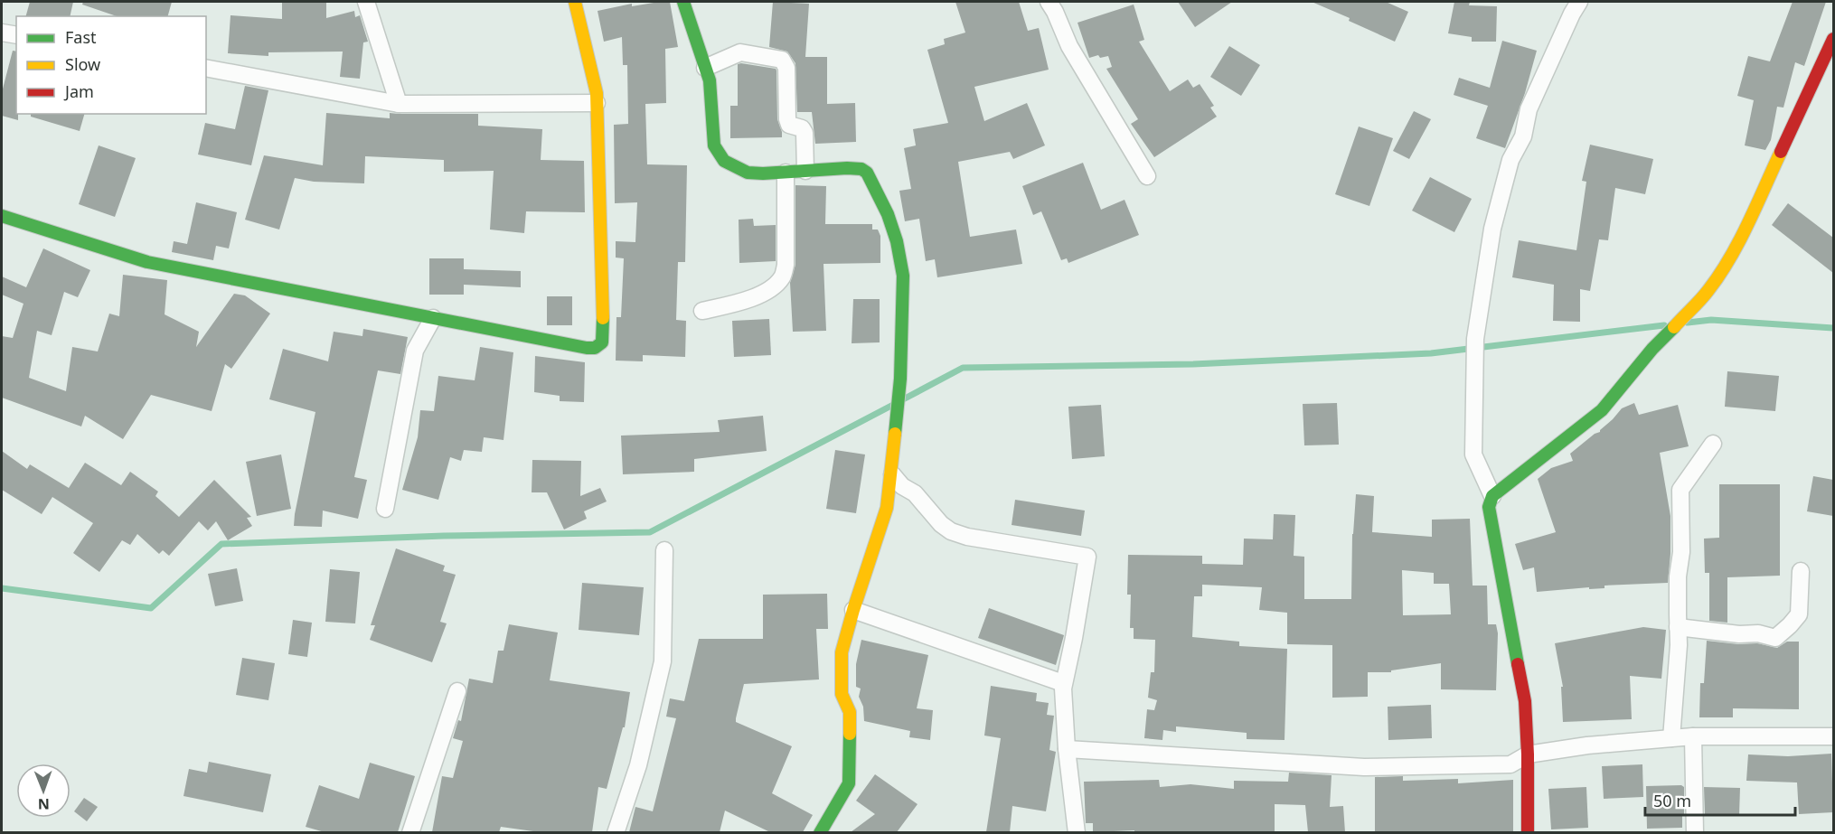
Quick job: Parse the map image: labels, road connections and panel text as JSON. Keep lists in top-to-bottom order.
{
  "legend": ["Fast", "Slow", "Jam"],
  "scale_bar": "50 m",
  "north": "bottom"
}
